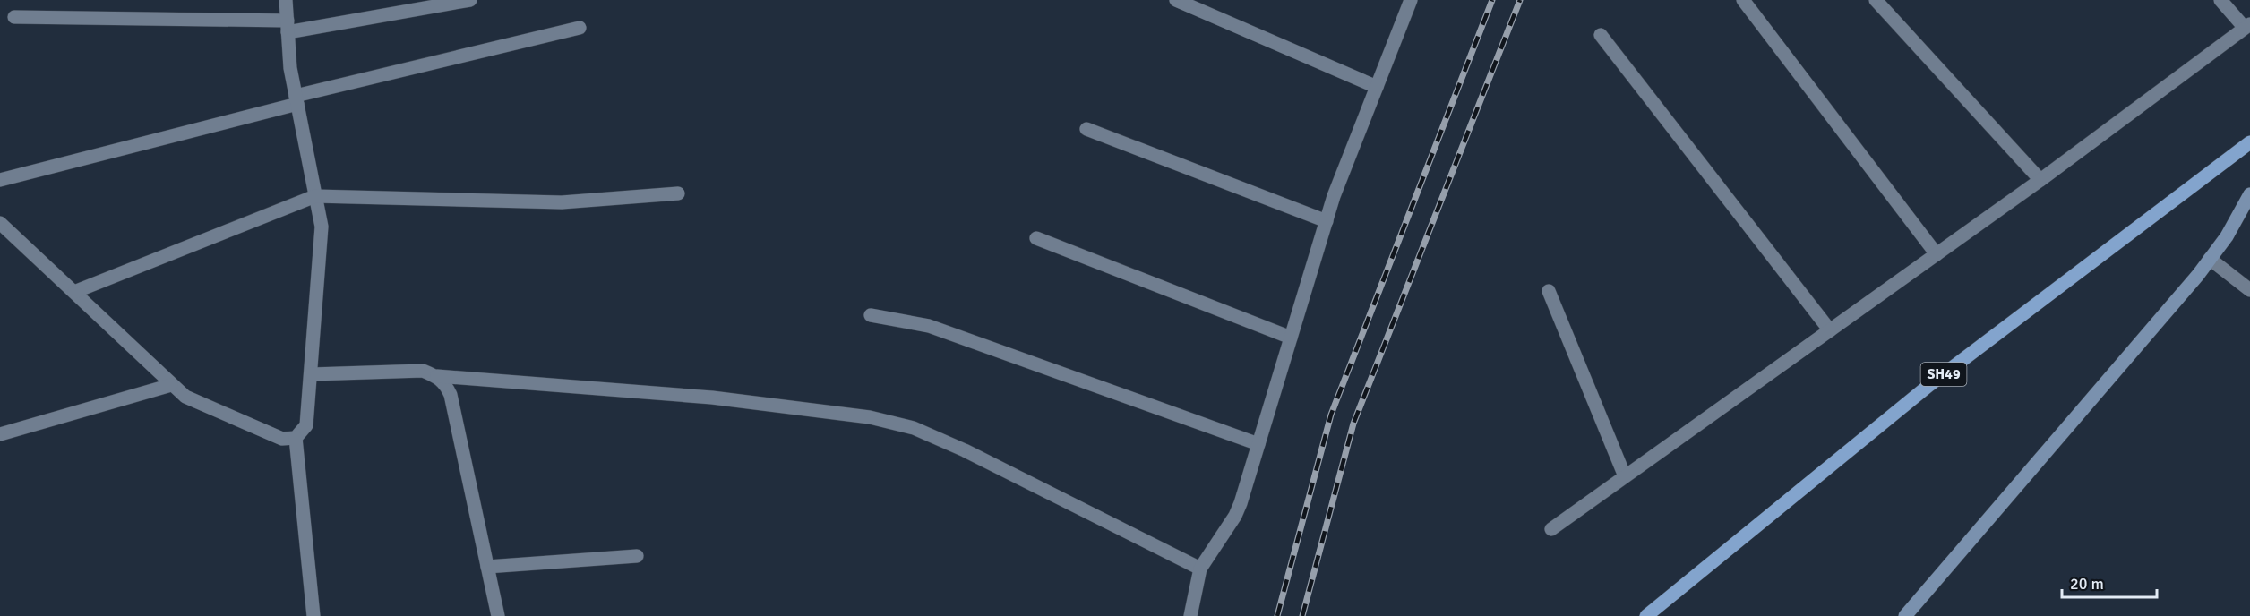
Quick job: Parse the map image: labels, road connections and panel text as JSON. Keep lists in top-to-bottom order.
{
  "streets": {
    "main road": ["SH49"]
  },
  "scale_bar": "20 m"
}
